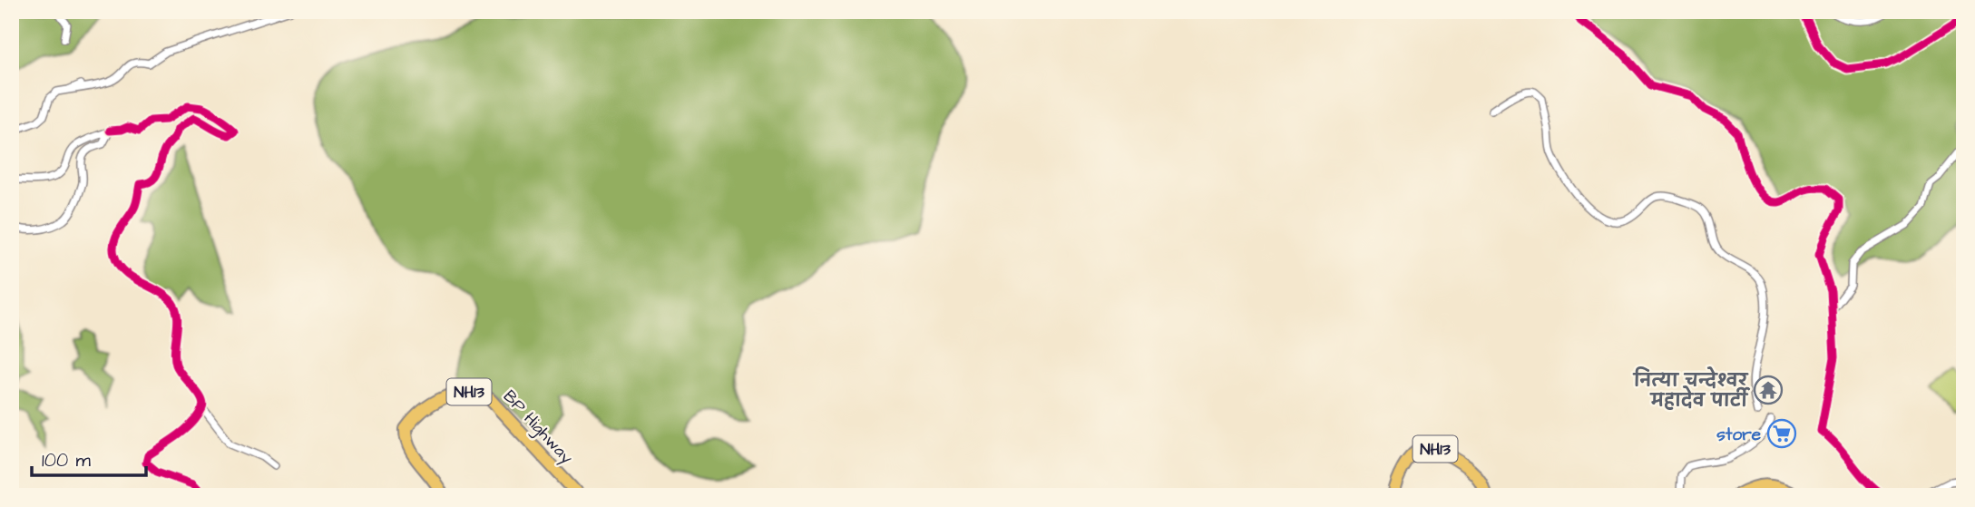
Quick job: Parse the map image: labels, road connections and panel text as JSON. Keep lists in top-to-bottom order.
{
  "streets": {
    "highway": ["NH13", "BP Highway"]
  },
  "places": {
    "temple": ["नित्या चन्देश्वर महादेव पार्टी"],
    "supermarket": ["store"]
  },
  "scale_bar": "100 m"
}
